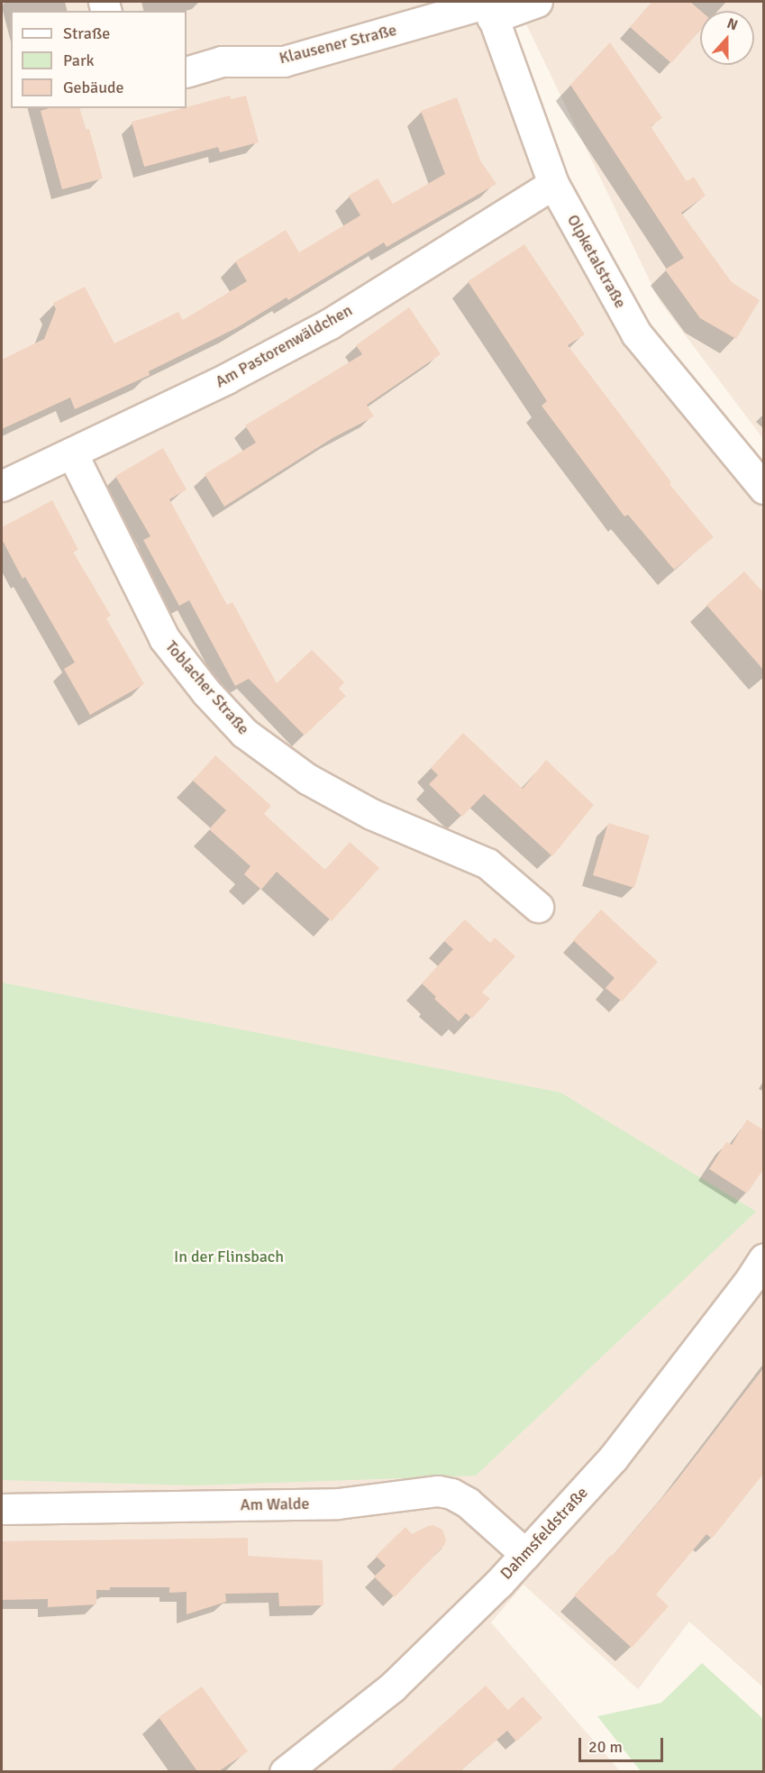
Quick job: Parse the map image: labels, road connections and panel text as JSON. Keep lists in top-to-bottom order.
{
  "streets": {
    "street": [
      "Klausener Straße",
      "Olpketalstraße",
      "Am Pastorenwäldchen",
      "Toblacher Straße",
      "Am Walde",
      "Dahmsfeldstraße"
    ]
  },
  "crossings": [
    ["Klausener Straße", "Olpketalstraße"],
    ["Olpketalstraße", "Am Pastorenwäldchen"],
    ["Am Pastorenwäldchen", "Toblacher Straße"],
    ["Am Walde", "Dahmsfeldstraße"]
  ],
  "parks": ["In der Flinsbach"],
  "legend": ["Straße", "Park", "Gebäude"],
  "scale_bar": "20 m",
  "north": "top"
}
